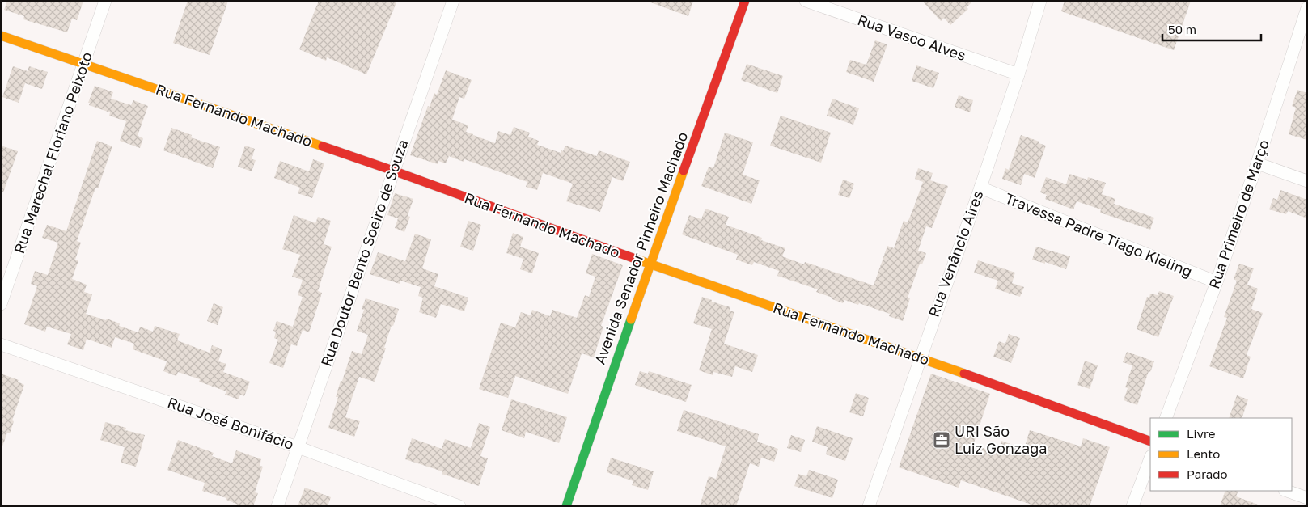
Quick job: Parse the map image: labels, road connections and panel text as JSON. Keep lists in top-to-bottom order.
{
  "streets": {
    "street": [
      "Rua Vasco Alves",
      "Rua Fernando Machado",
      "Rua Marechal Floriano Peixoto",
      "Rua Primeiro de Março",
      "Travessa Padre Tiago Kieling",
      "Avenida Senador Pinheiro Machado",
      "Rua Doutor Bento Soeiro de Souza",
      "Rua Venâncio Aires",
      "Rua José Bonifácio"
    ]
  },
  "crossings": [
    ["Rua Vasco Alves", "Rua Venâncio Aires"],
    ["Rua Fernando Machado", "Rua Marechal Floriano Peixoto"],
    ["Rua Fernando Machado", "Avenida Senador Pinheiro Machado"],
    ["Rua Fernando Machado", "Rua Doutor Bento Soeiro de Souza"],
    ["Rua Fernando Machado", "Rua Venâncio Aires"],
    ["Rua Primeiro de Março", "Travessa Padre Tiago Kieling"],
    ["Travessa Padre Tiago Kieling", "Rua Venâncio Aires"],
    ["Rua Doutor Bento Soeiro de Souza", "Rua José Bonifácio"]
  ],
  "places": {
    "office": ["URI São Luiz Gonzaga"]
  },
  "legend": ["Livre", "Lento", "Parado"],
  "scale_bar": "50 m"
}
